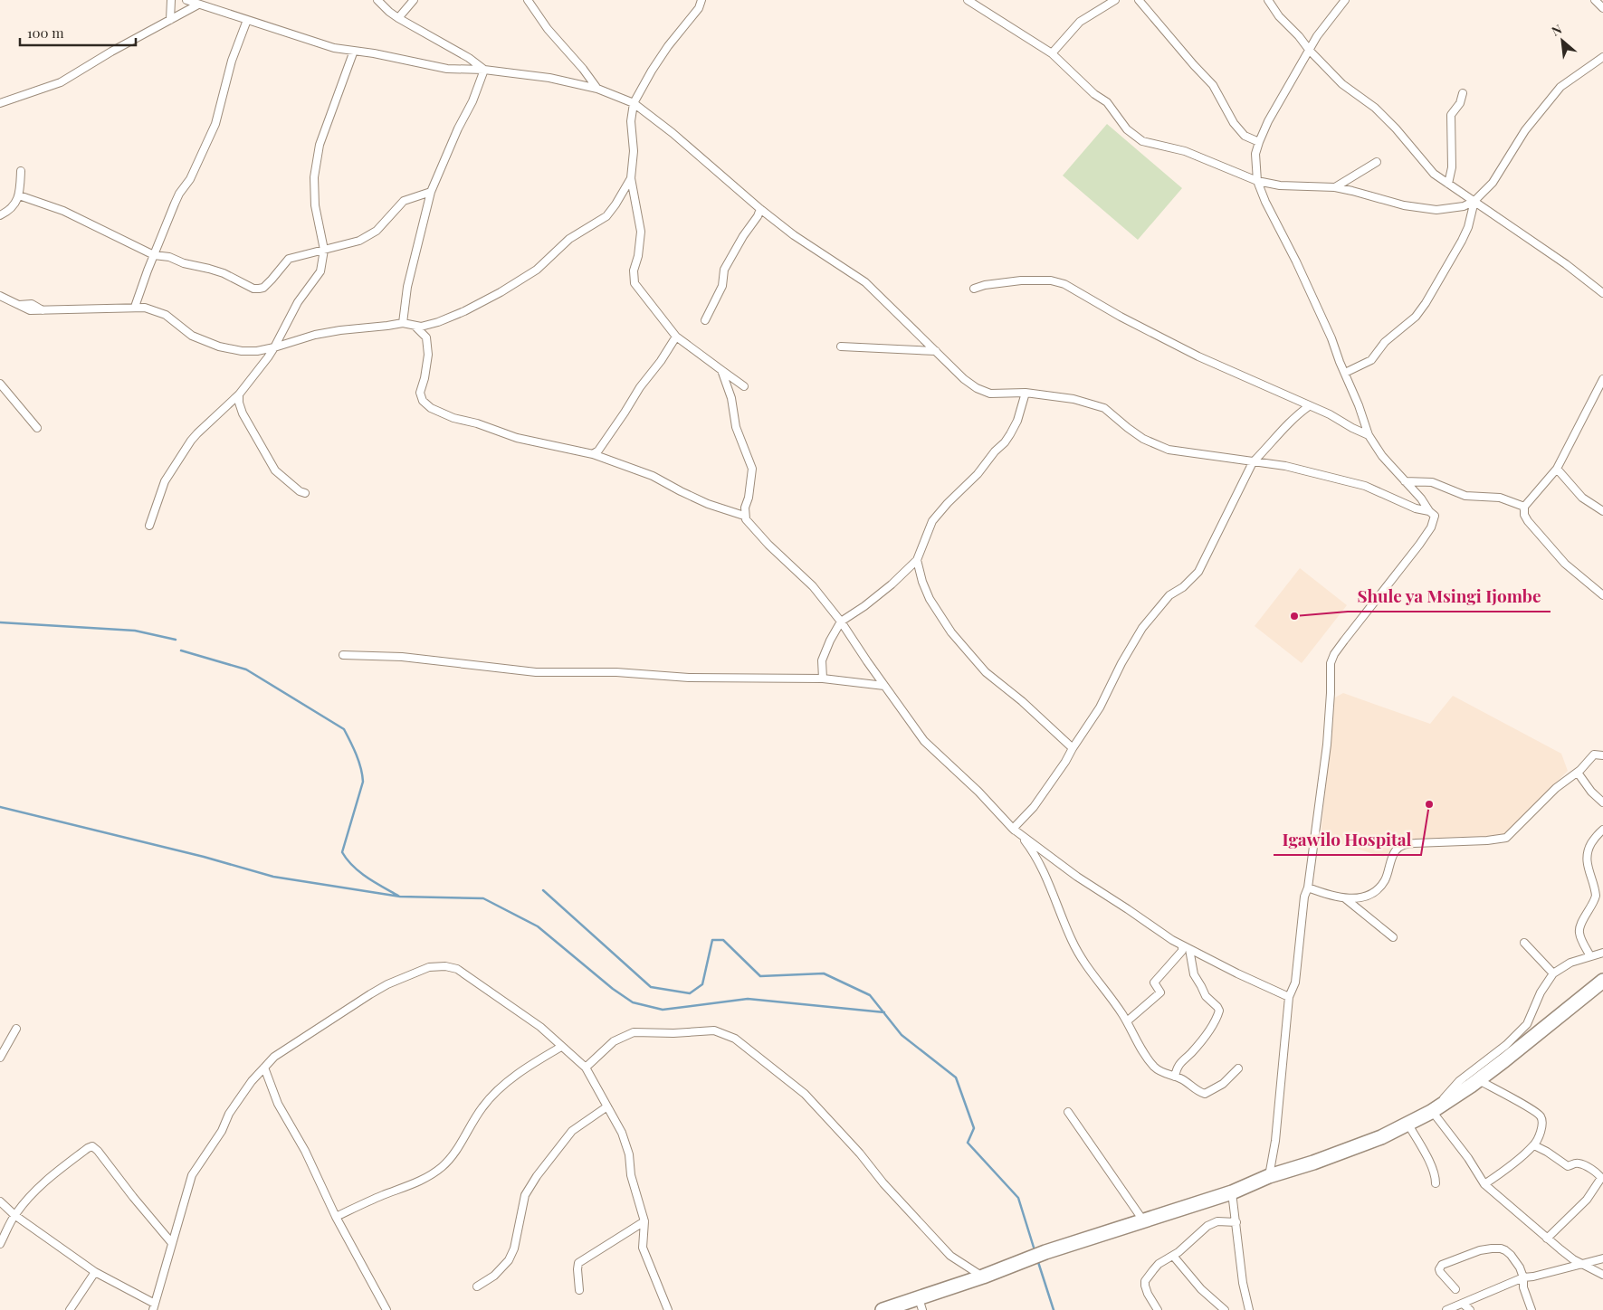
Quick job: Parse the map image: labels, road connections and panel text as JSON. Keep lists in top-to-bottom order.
{
  "places": ["Shule ya Msingi Ijombe", "Igawilo Hospital"],
  "scale_bar": "100 m",
  "north": "top left"
}
